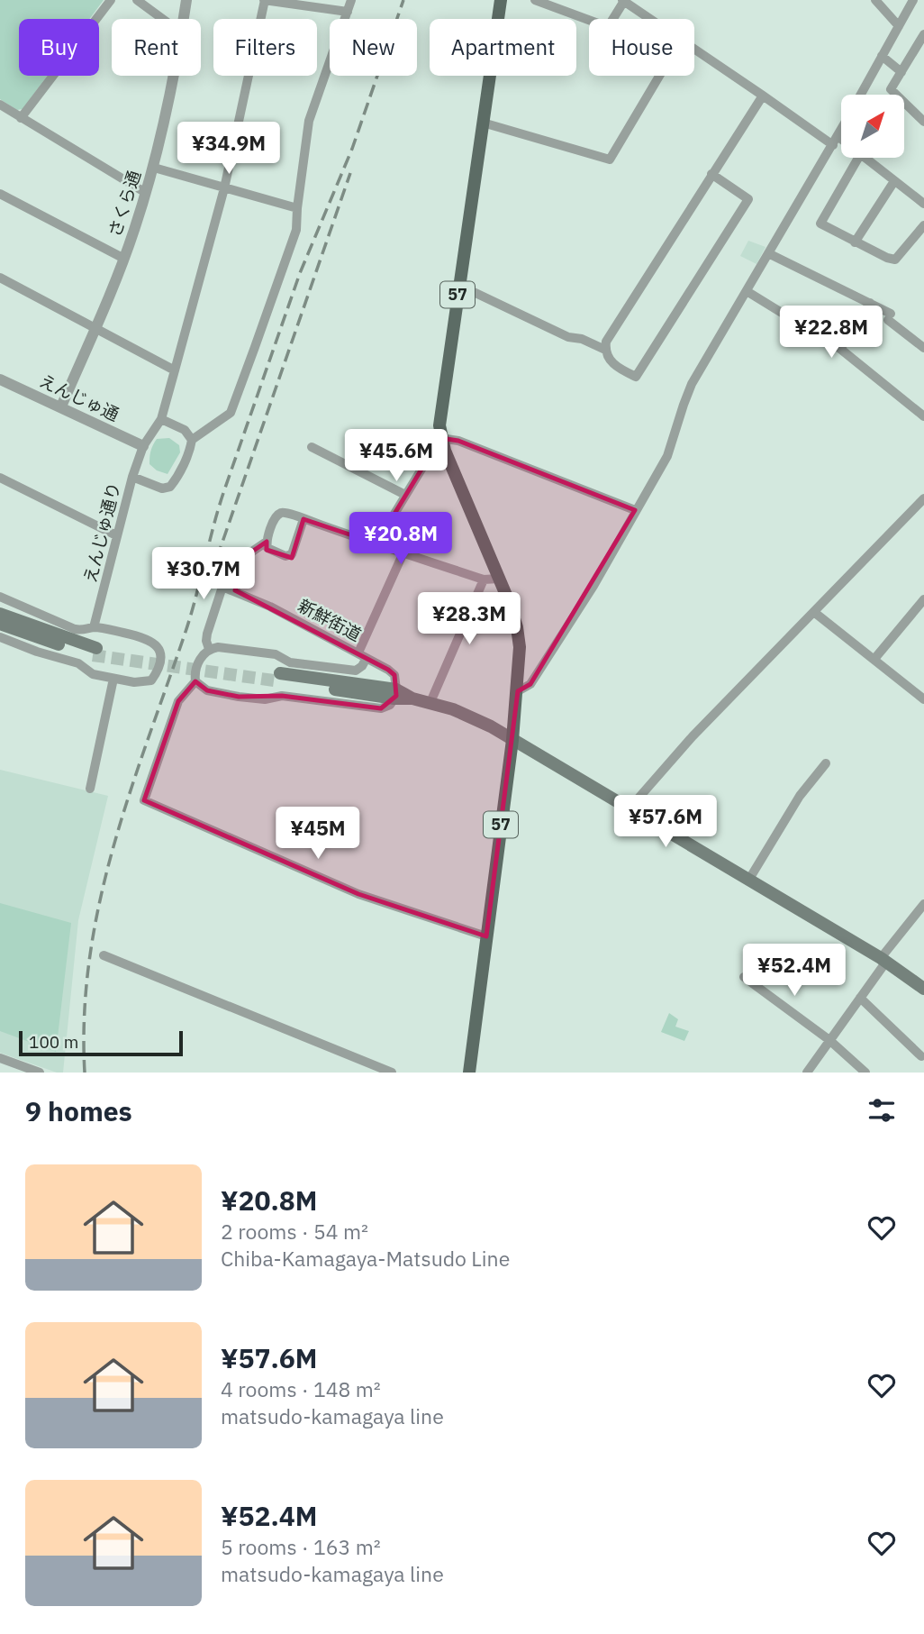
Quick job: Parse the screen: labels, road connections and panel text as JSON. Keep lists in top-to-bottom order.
{
  "streets": {
    "main road": ["57"],
    "street": [
      "さくら通",
      "えんじゅ通",
      "えんじゅ通り",
      "新鮮街道"
    ]
  },
  "crossings": [
    ["さくら通", "えんじゅ通"],
    ["えんじゅ通", "えんじゅ通り"]
  ],
  "scale_bar": "100 m",
  "north": "top right",
  "page": {
    "chip": [
      "Buy",
      "Rent",
      "Filters",
      "New",
      "Apartment",
      "House"
    ],
    "price": [
      "¥34.9M",
      "¥22.8M",
      "¥45.6M",
      "¥20.8M",
      "¥30.7M",
      "¥28.3M",
      "¥57.6M",
      "¥45M",
      "¥52.4M"
    ],
    "scale": "100 m",
    "heading": "9 homes",
    "list": [
      {
        "name": "¥20.8M",
        "note": "2 rooms · 54 m² · Chiba-Kamagaya-Matsudo Line"
      },
      {
        "name": "¥57.6M",
        "note": "4 rooms · 148 m² · matsudo-kamagaya line"
      },
      {
        "name": "¥52.4M",
        "note": "5 rooms · 163 m² · matsudo-kamagaya line"
      }
    ]
  }
}
